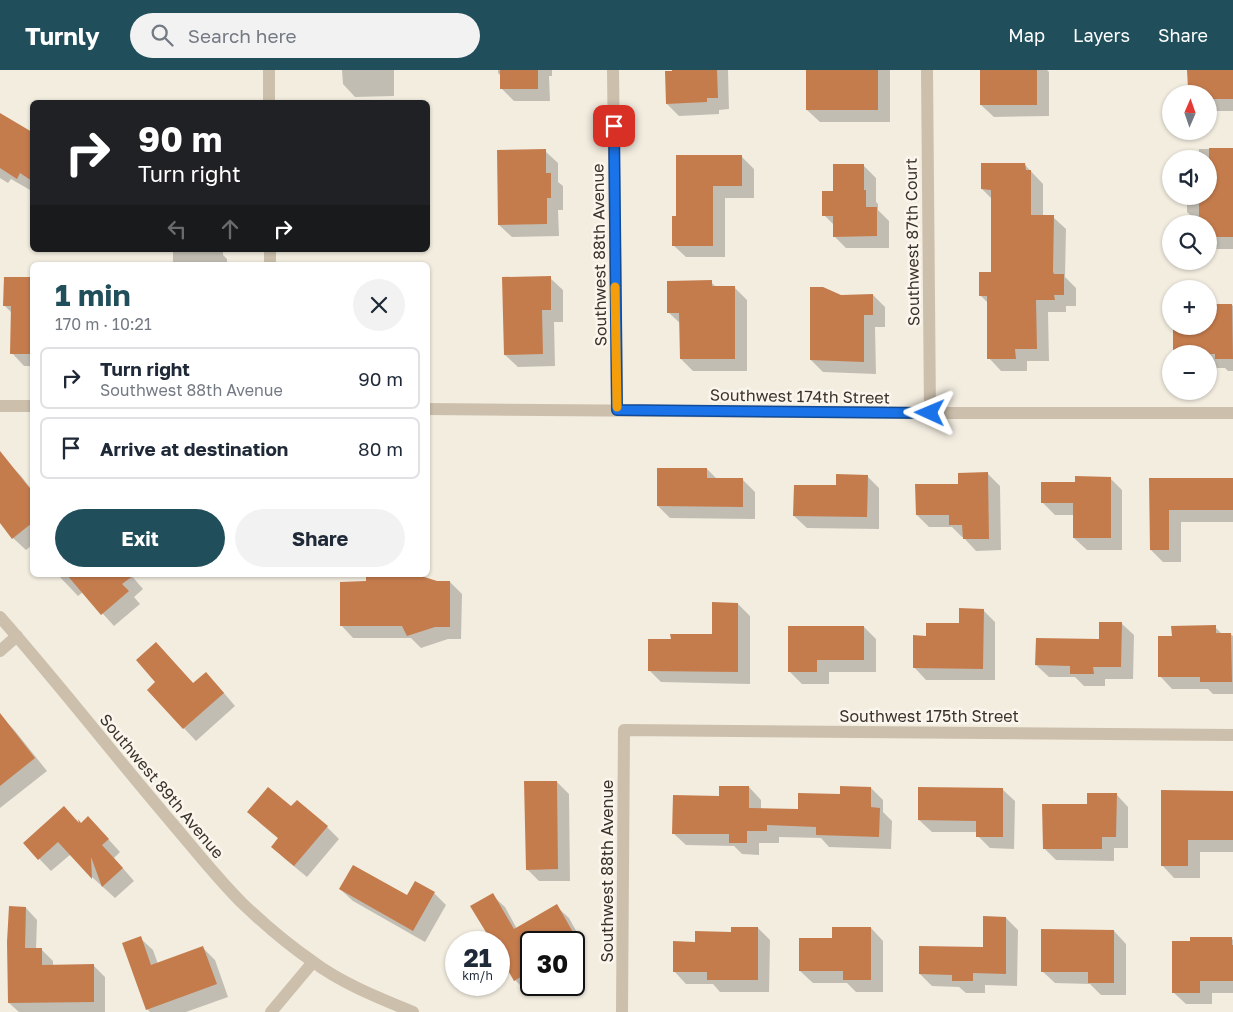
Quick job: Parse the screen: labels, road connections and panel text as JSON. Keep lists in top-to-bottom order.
{
  "streets": {
    "street": [
      "Southwest 87th Court",
      "Southwest 88th Avenue",
      "Southwest 174th Street",
      "Southwest 175th Street",
      "Southwest 89th Avenue"
    ]
  },
  "crossings": [
    ["Southwest 87th Court", "Southwest 174th Street"],
    ["Southwest 88th Avenue", "Southwest 174th Street"],
    ["Southwest 88th Avenue", "Southwest 175th Street"]
  ],
  "north": "top",
  "page": {
    "header": "Turnly",
    "search": "Search here",
    "nav": ["Map", "Layers", "Share"],
    "map_buttons": ["+", "−"],
    "turn": ["90 m", "Turn right"],
    "heading": ["1 min", "170 m · 10:21"],
    "list": [
      {
        "name": "Turn right",
        "note": "Southwest 88th Avenue",
        "value": "90 m"
      },
      {
        "name": "Arrive at destination",
        "value": "80 m"
      }
    ],
    "buttons": ["Exit", "Share"],
    "speed": "21 km/h",
    "limit": "30"
  }
}
